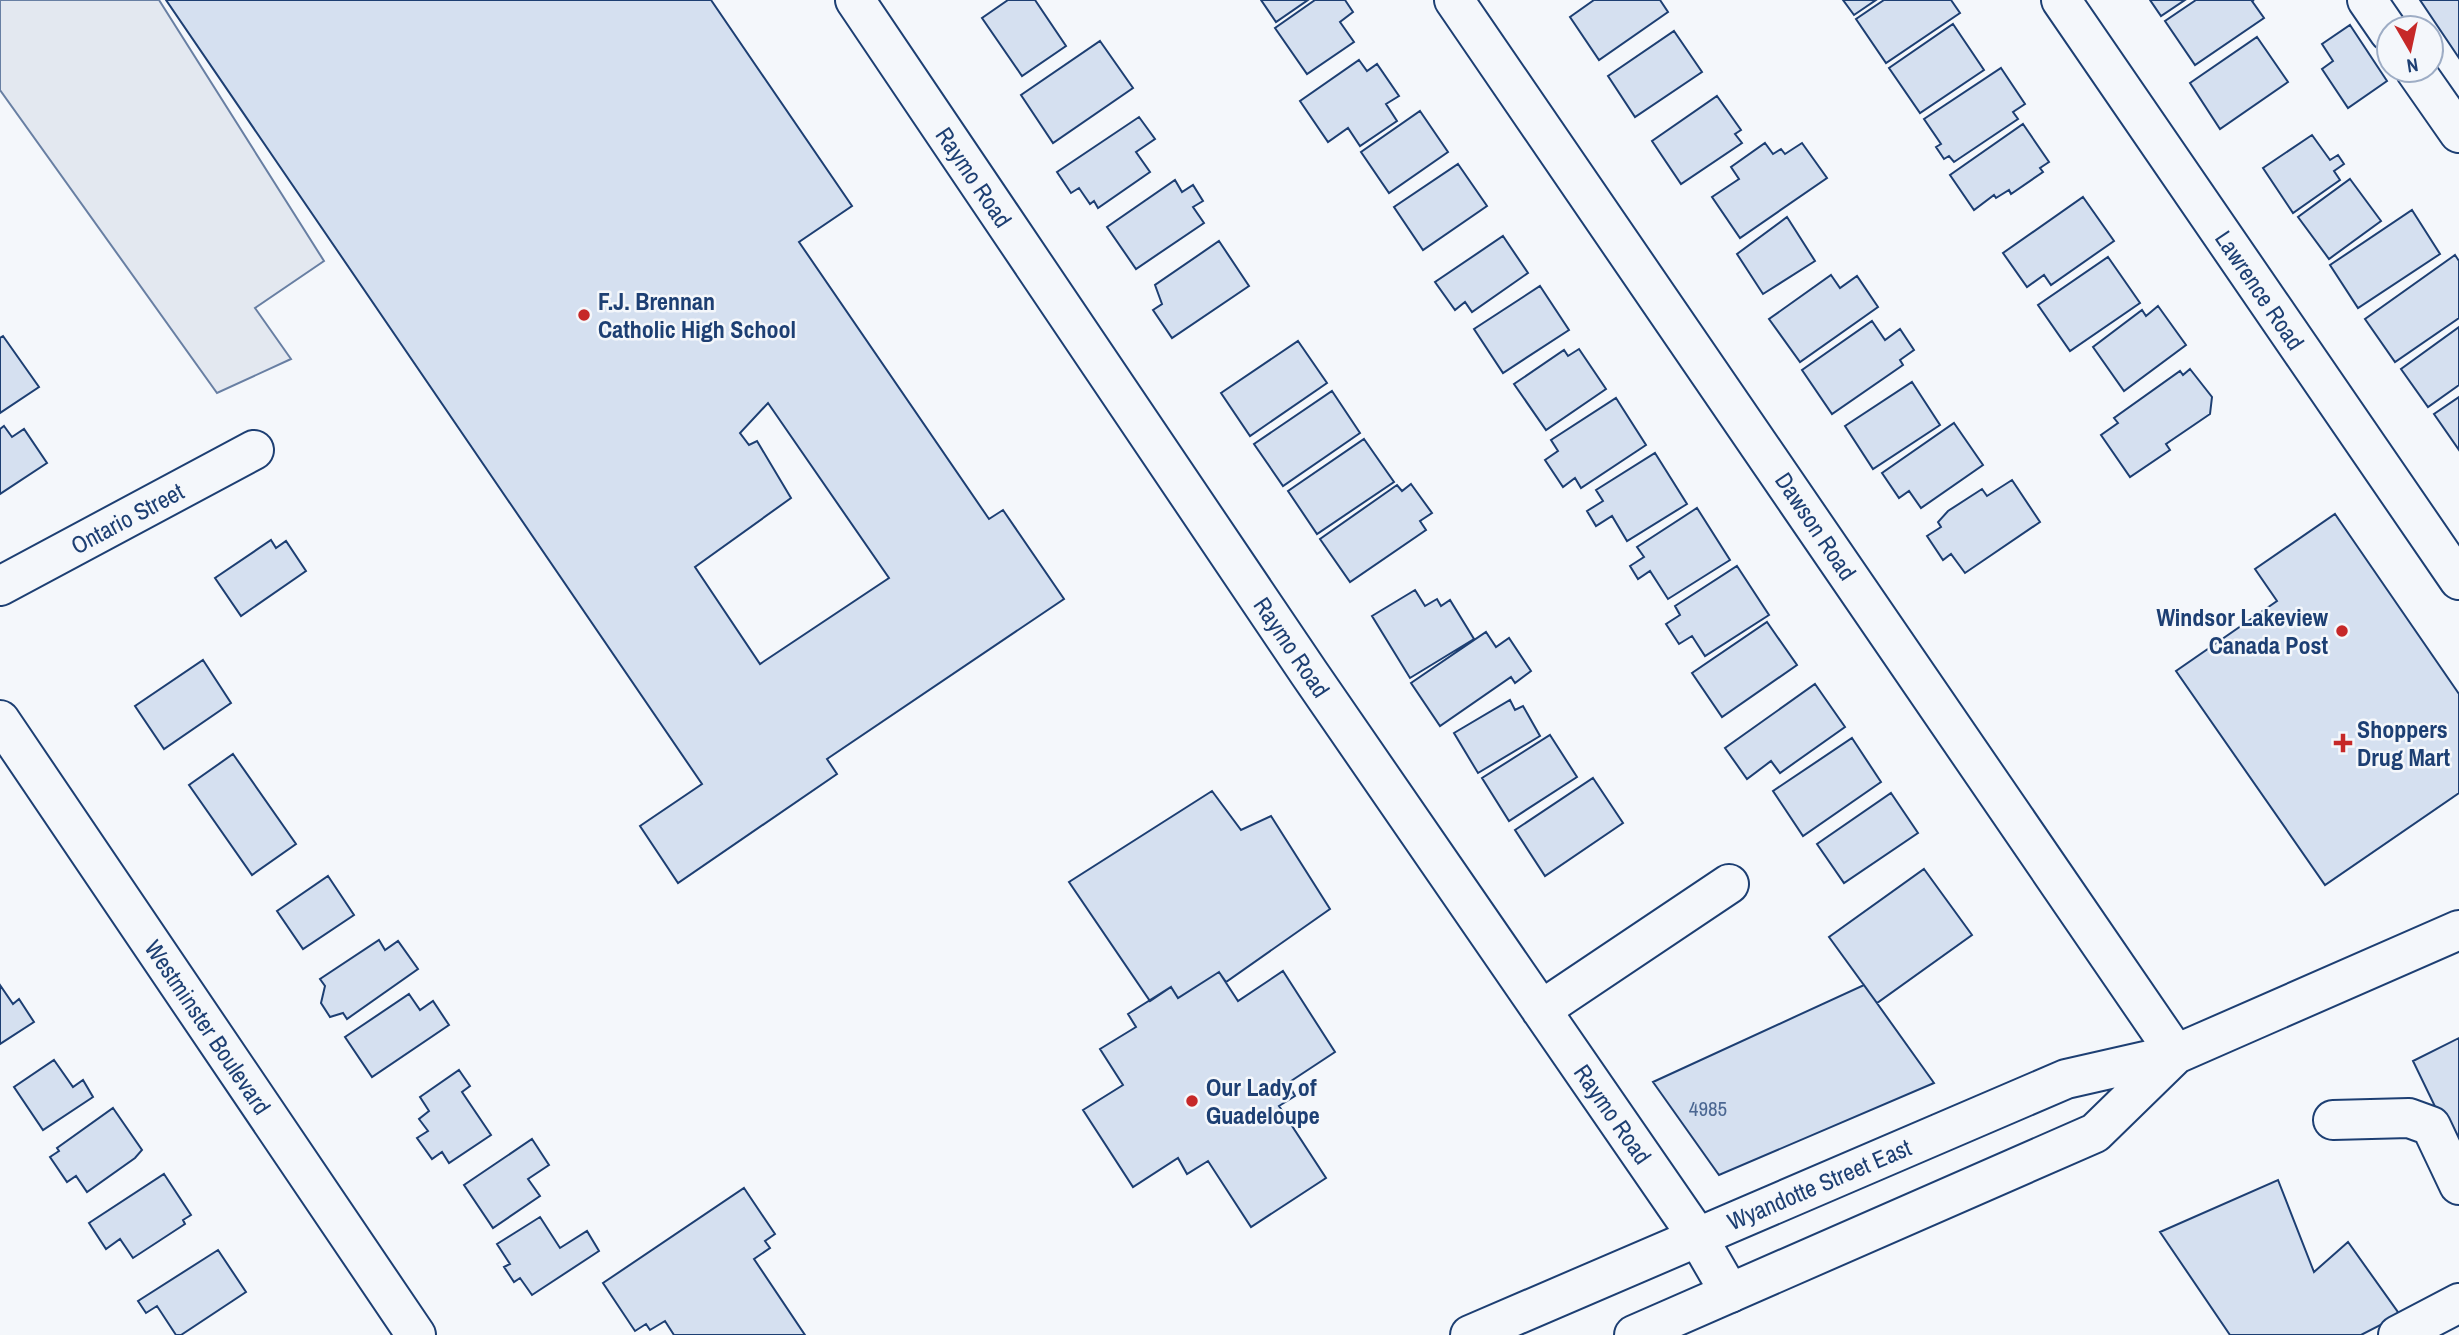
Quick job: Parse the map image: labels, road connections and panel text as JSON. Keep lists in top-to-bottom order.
{
  "streets": {
    "street": [
      "Raymo Road",
      "Lawrence Road",
      "Ontario Street",
      "Dawson Road",
      "Westminster Boulevard",
      "Wyandotte Street East"
    ]
  },
  "crossings": [
    ["Raymo Road", "Wyandotte Street East"],
    ["Dawson Road", "Wyandotte Street East"]
  ],
  "places": {
    "other": ["F.J. Brennan Catholic High School", "Windsor Lakeview Canada Post", "Our Lady of Guadeloupe"],
    "health": ["Shoppers Drug Mart"]
  },
  "house_numbers": ["4985"],
  "north": "bottom"
}
